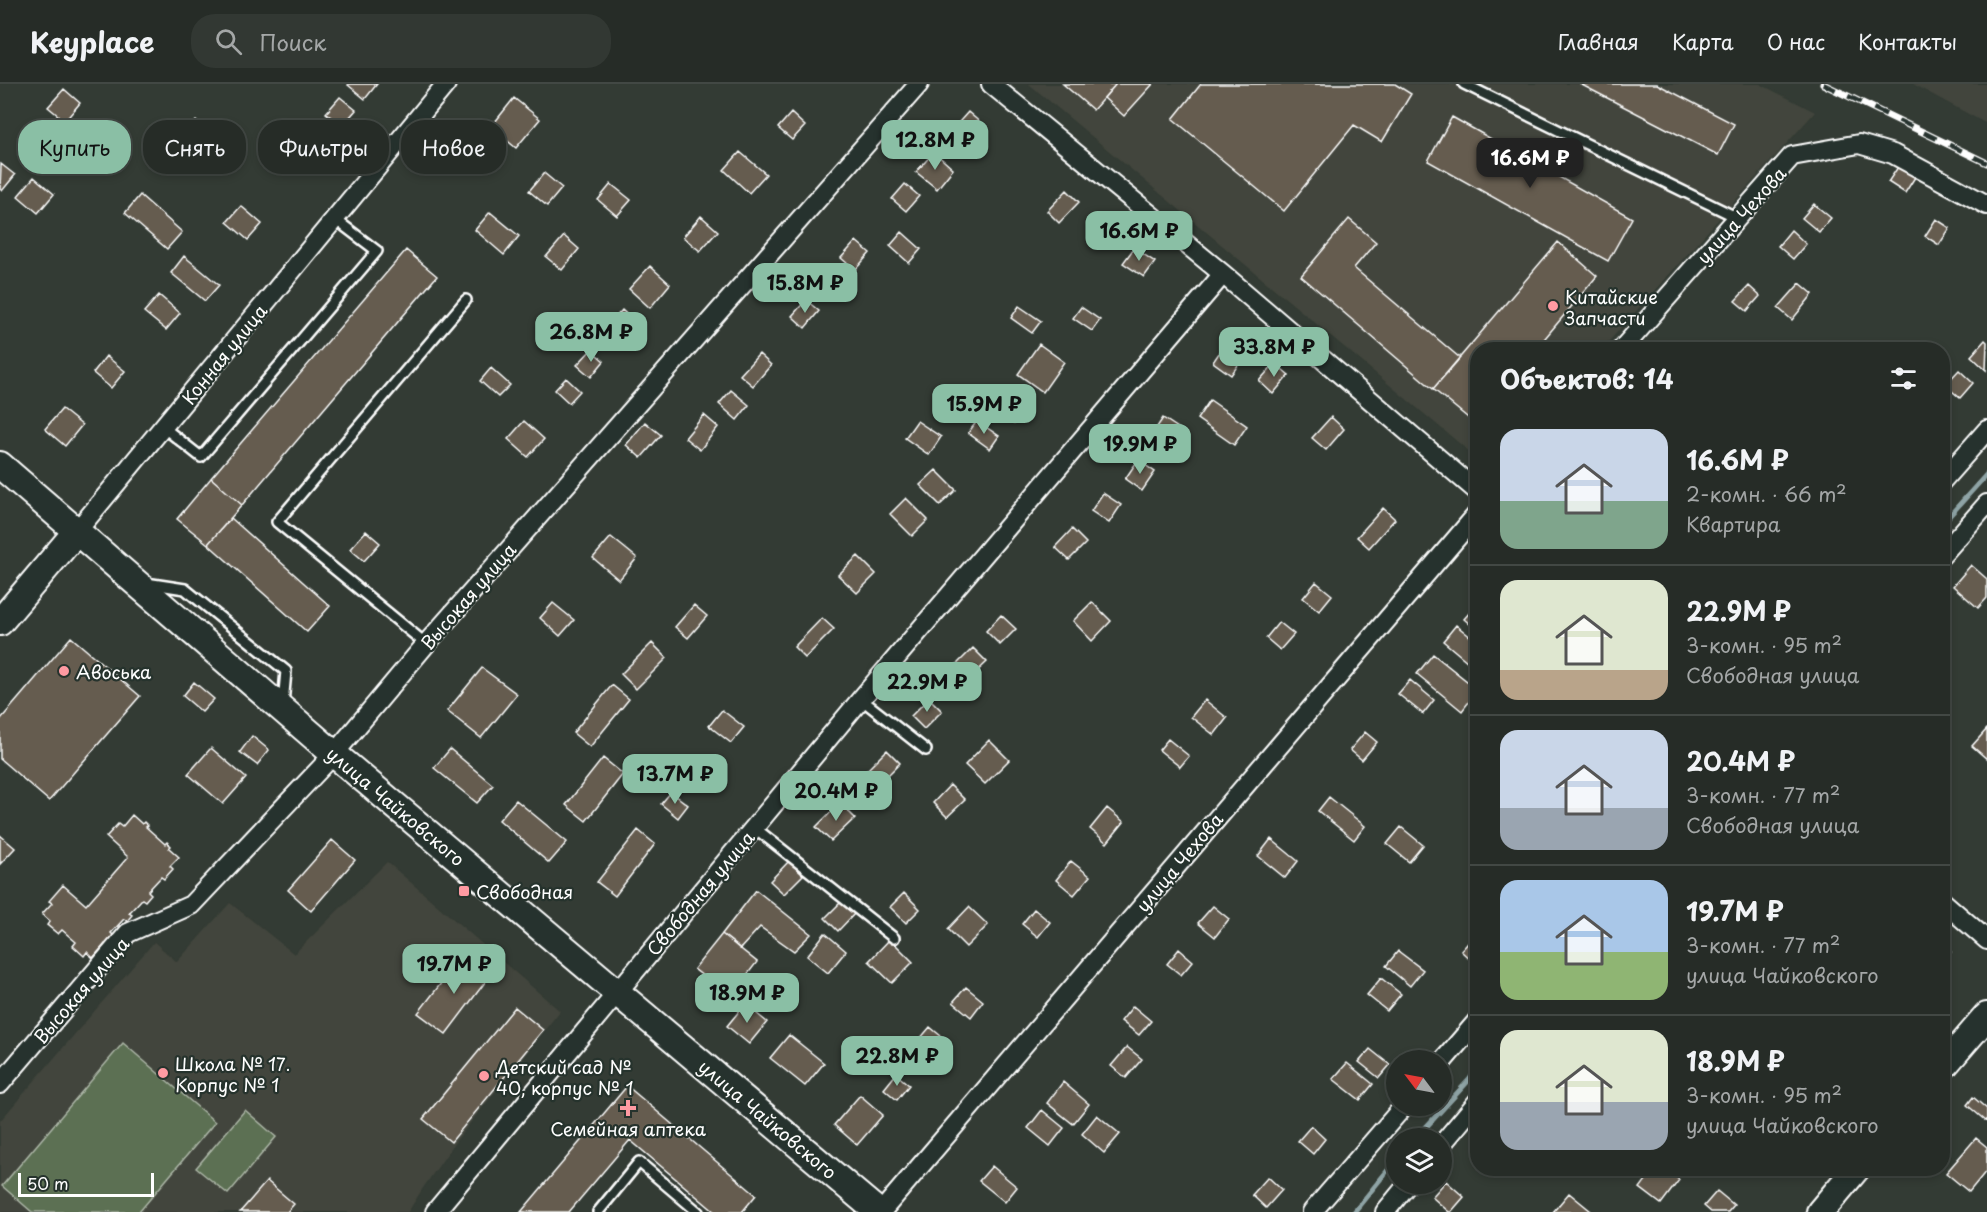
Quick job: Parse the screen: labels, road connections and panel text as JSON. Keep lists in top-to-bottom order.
{
  "streets": {
    "main road": ["Конная улица", "улица Чайковского"],
    "street": ["улица Чехова", "Высокая улица", "Свободная улица"]
  },
  "crossings": [
    ["улица Чехова", "улица Чайковского"],
    ["Конная улица", "улица Чайковского"],
    ["Высокая улица", "улица Чайковского"],
    ["улица Чайковского", "Свободная улица"]
  ],
  "places": {
    "other": [
      "Китайские Запчасти",
      "Авоська",
      "Школа № 17. Корпус № 1",
      "Детский сад № 40, корпус № 1"
    ],
    "transit": ["Свободная"],
    "health": ["Семейная аптека"]
  },
  "scale_bar": "50 m",
  "north": "top left",
  "page": {
    "header": "Keyplace",
    "search": "Поиск",
    "nav": [
      "Главная",
      "Карта",
      "О нас",
      "Контакты"
    ],
    "price": [
      "12.8M ₽",
      "16.6M ₽",
      "16.6M ₽",
      "15.8M ₽",
      "26.8M ₽",
      "33.8M ₽",
      "15.9M ₽",
      "19.9M ₽",
      "22.9M ₽",
      "13.7M ₽",
      "20.4M ₽",
      "19.7M ₽",
      "18.9M ₽",
      "22.8M ₽"
    ],
    "chip": [
      "Купить",
      "Снять",
      "Фильтры",
      "Новое"
    ],
    "heading": "Объектов: 14",
    "list": [
      {
        "name": "16.6M ₽",
        "note": "2-комн. · 66 m² · Квартира"
      },
      {
        "name": "22.9M ₽",
        "note": "3-комн. · 95 m² · Свободная улица"
      },
      {
        "name": "20.4M ₽",
        "note": "3-комн. · 77 m² · Свободная улица"
      },
      {
        "name": "19.7M ₽",
        "note": "3-комн. · 77 m² · улица Чайковского"
      },
      {
        "name": "18.9M ₽",
        "note": "3-комн. · 95 m² · улица Чайковского"
      }
    ],
    "scale": "50 m"
  }
}
